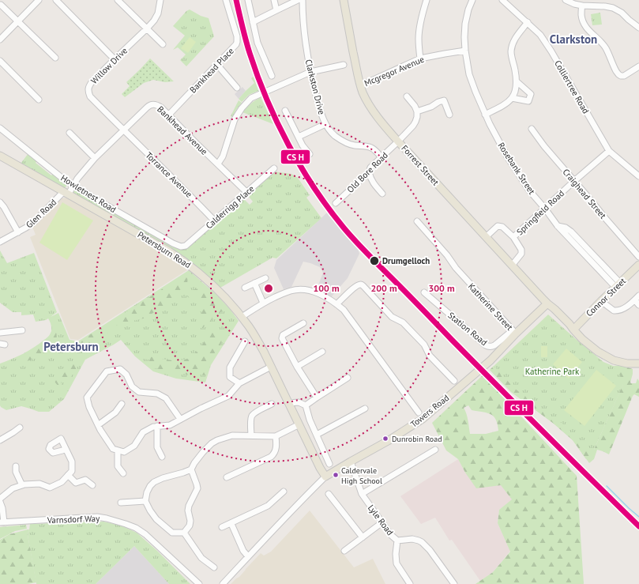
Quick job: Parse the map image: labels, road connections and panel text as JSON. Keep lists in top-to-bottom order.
{
  "streets": {
    "main road": [
      "Forrest Street",
      "Petersburn Road",
      "Connor Street",
      "Towers Road"
    ],
    "street": [
      "Willow Drive",
      "Bankhead Place",
      "Mcgregor Avenue",
      "Clarkston Drive",
      "Colliertree Road",
      "Bankhead Avenue",
      "Rosebank Street",
      "Old Bore Road",
      "Torrance Avenue",
      "Howletnest Road",
      "Craighead Street",
      "Calderrigg Place",
      "Springfield Road",
      "Glen Road",
      "Katherine Street",
      "Station Road",
      "Varnsdorf Way",
      "Lyle Road"
    ]
  },
  "crossings": [
    ["Willow Drive", "Bankhead Avenue"],
    ["Willow Drive", "Torrance Avenue"],
    ["Bankhead Place", "Bankhead Avenue"],
    ["Mcgregor Avenue", "Forrest Street"],
    ["Mcgregor Avenue", "Rosebank Street"],
    ["Clarkston Drive", "Old Bore Road"],
    ["Colliertree Road", "Springfield Road"],
    ["Bankhead Avenue", "Torrance Avenue"],
    ["Bankhead Avenue", "Howletnest Road"],
    ["Bankhead Avenue", "Calderrigg Place"],
    ["Bankhead Avenue", "Glen Road"],
    ["Bankhead Avenue", "Petersburn Road"],
    ["Forrest Street", "Old Bore Road"],
    ["Forrest Street", "Connor Street"],
    ["Forrest Street", "Towers Road"],
    ["Rosebank Street", "Springfield Road"],
    ["Rosebank Street", "Connor Street"],
    ["Torrance Avenue", "Calderrigg Place"],
    ["Howletnest Road", "Calderrigg Place"],
    ["Craighead Street", "Springfield Road"],
    ["Glen Road", "Petersburn Road"],
    ["Petersburn Road", "Towers Road"],
    ["Katherine Street", "Station Road"],
    ["Katherine Street", "Towers Road"],
    ["Station Road", "Towers Road"],
    ["Towers Road", "Lyle Road"]
  ],
  "districts": ["Clarkston", "Petersburn"],
  "parks": ["Katherine Park"],
  "places": ["Drumgelloch", "Dunrobin Road", "Caldervale High School"],
  "rings": ["100 m", "200 m", "300 m"]
}
